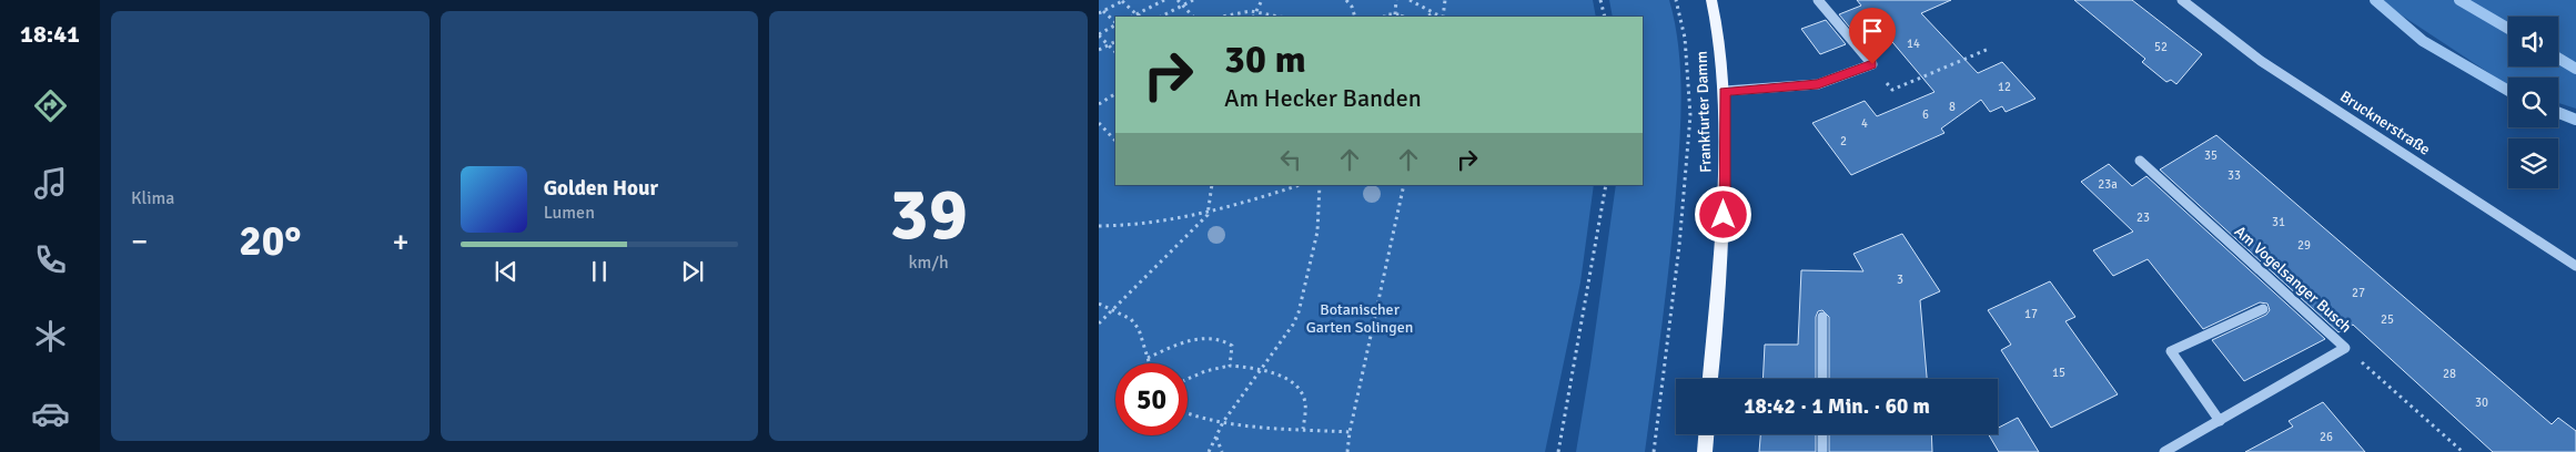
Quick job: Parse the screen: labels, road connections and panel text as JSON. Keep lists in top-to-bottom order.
{
  "streets": {
    "main road": ["Frankfurter Damm"],
    "street": ["Brucknerstraße", "Am Vogelsanger Busch"]
  },
  "parks": ["Botanischer Garten Solingen"],
  "house_numbers": [
    "14",
    "52",
    "12",
    "8",
    "6",
    "4",
    "2",
    "35",
    "33",
    "23a",
    "23",
    "31",
    "29",
    "3",
    "27",
    "17",
    "25",
    "15",
    "28",
    "30",
    "26"
  ],
  "page": {
    "tabs": "18:41",
    "tile": [
      "Klima",
      ["39", "km/h"]
    ],
    "turn": ["30 m", "Am Hecker Banden"],
    "song": ["Golden Hour", "Lumen"],
    "heat": ["−", "20°", "+"],
    "limit": "50",
    "trip": "18:42 · 1 Min. · 60 m"
  }
}
